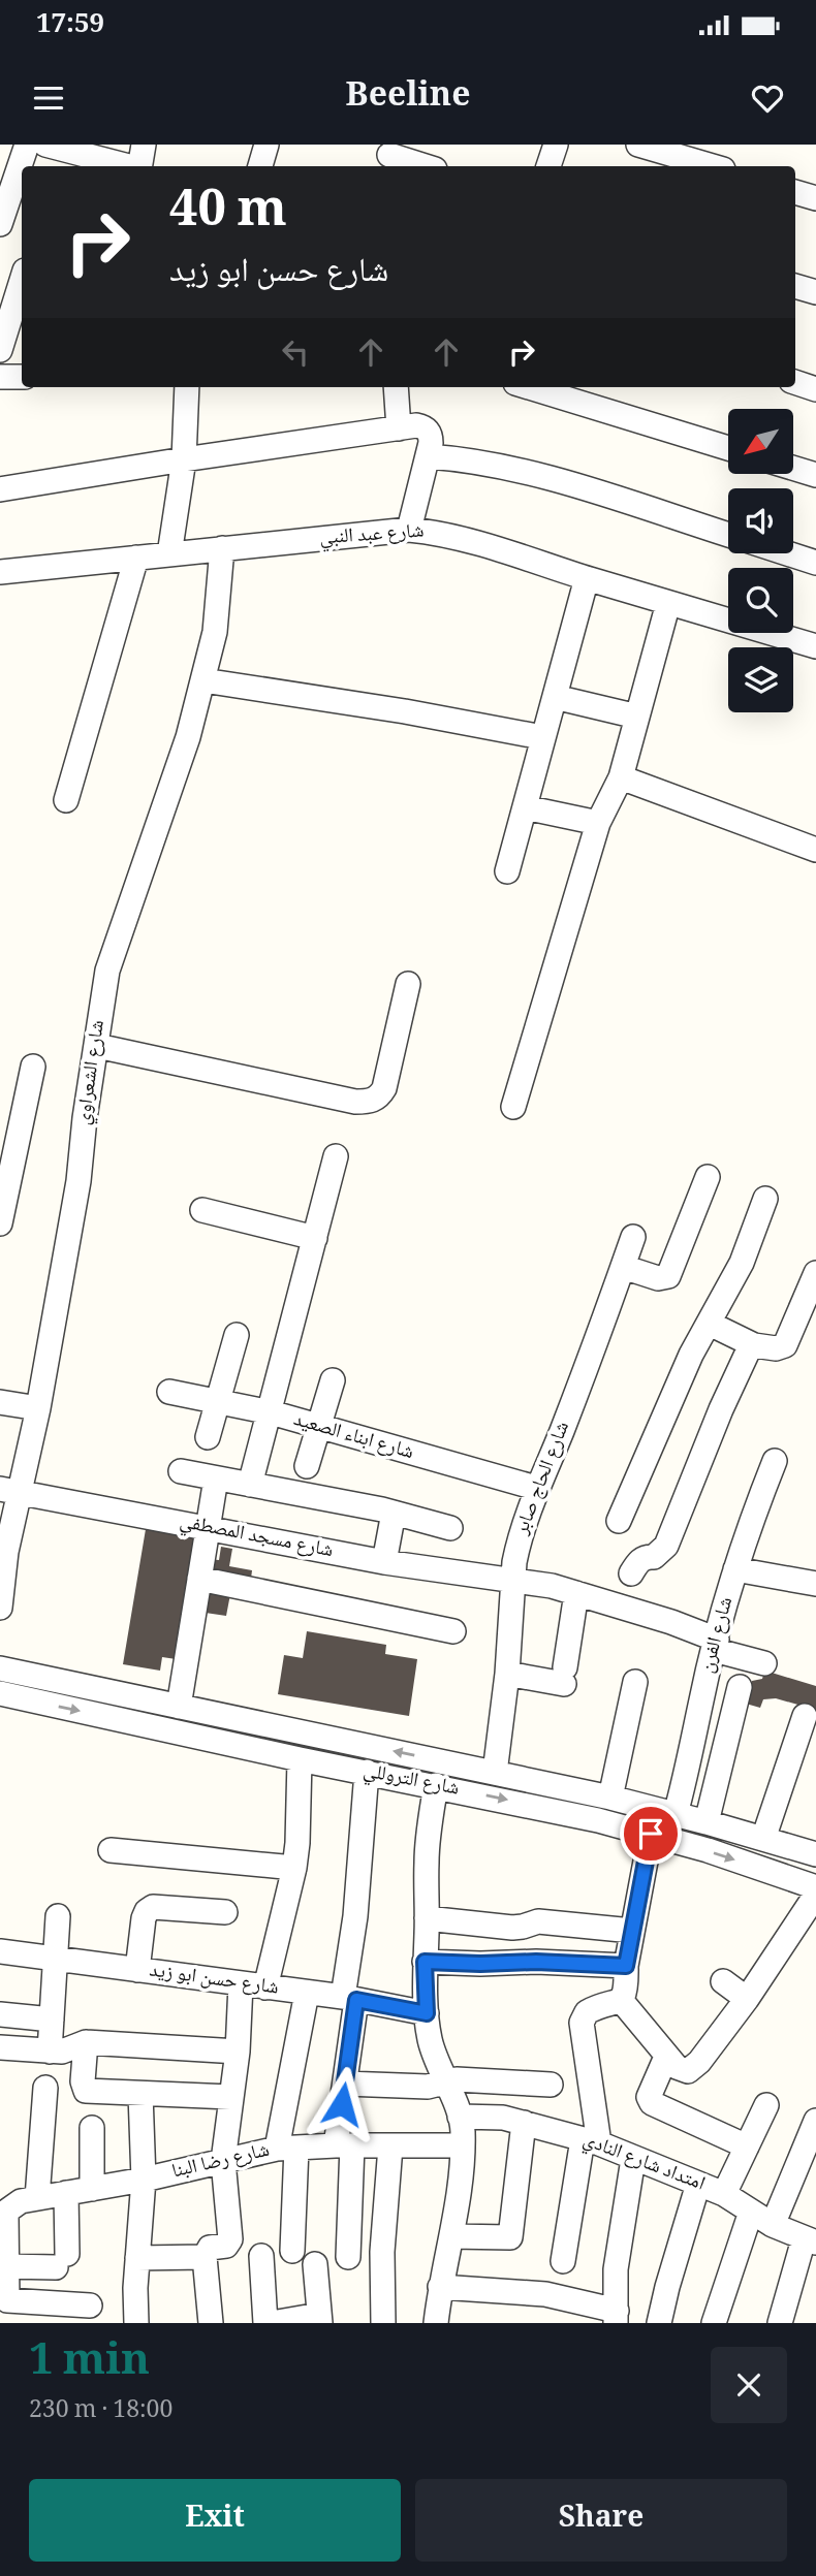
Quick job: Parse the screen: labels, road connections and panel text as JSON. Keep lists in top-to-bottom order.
{
  "streets": {
    "street": [
      "شارع عبد النبي",
      "شارع الشعراوي",
      "شارع ابناء الصعيد",
      "شارع الحاج صابر",
      "شارع مسجد المصطفي",
      "شارع الفرن",
      "شارع التروللي",
      "شارع حسن ابو زيد",
      "شارع رضا البنا",
      "امتداد شارع النادي"
    ]
  },
  "crossings": [
    ["شارع عبد النبي", "شارع الشعراوي"],
    ["شارع الشعراوي", "شارع مسجد المصطفي"],
    ["شارع ابناء الصعيد", "شارع الحاج صابر"],
    ["شارع الحاج صابر", "شارع مسجد المصطفي"],
    ["شارع الحاج صابر", "شارع التروللي"],
    ["شارع مسجد المصطفي", "شارع الفرن"],
    ["شارع الفرن", "شارع التروللي"]
  ],
  "north": "bottom left",
  "page": {
    "status": "17:59",
    "header": "Beeline",
    "turn": ["40 m", "شارع حسن ابو زيد"],
    "heading": ["1 min", "230 m · 18:00"],
    "buttons": ["Exit", "Share"]
  }
}
